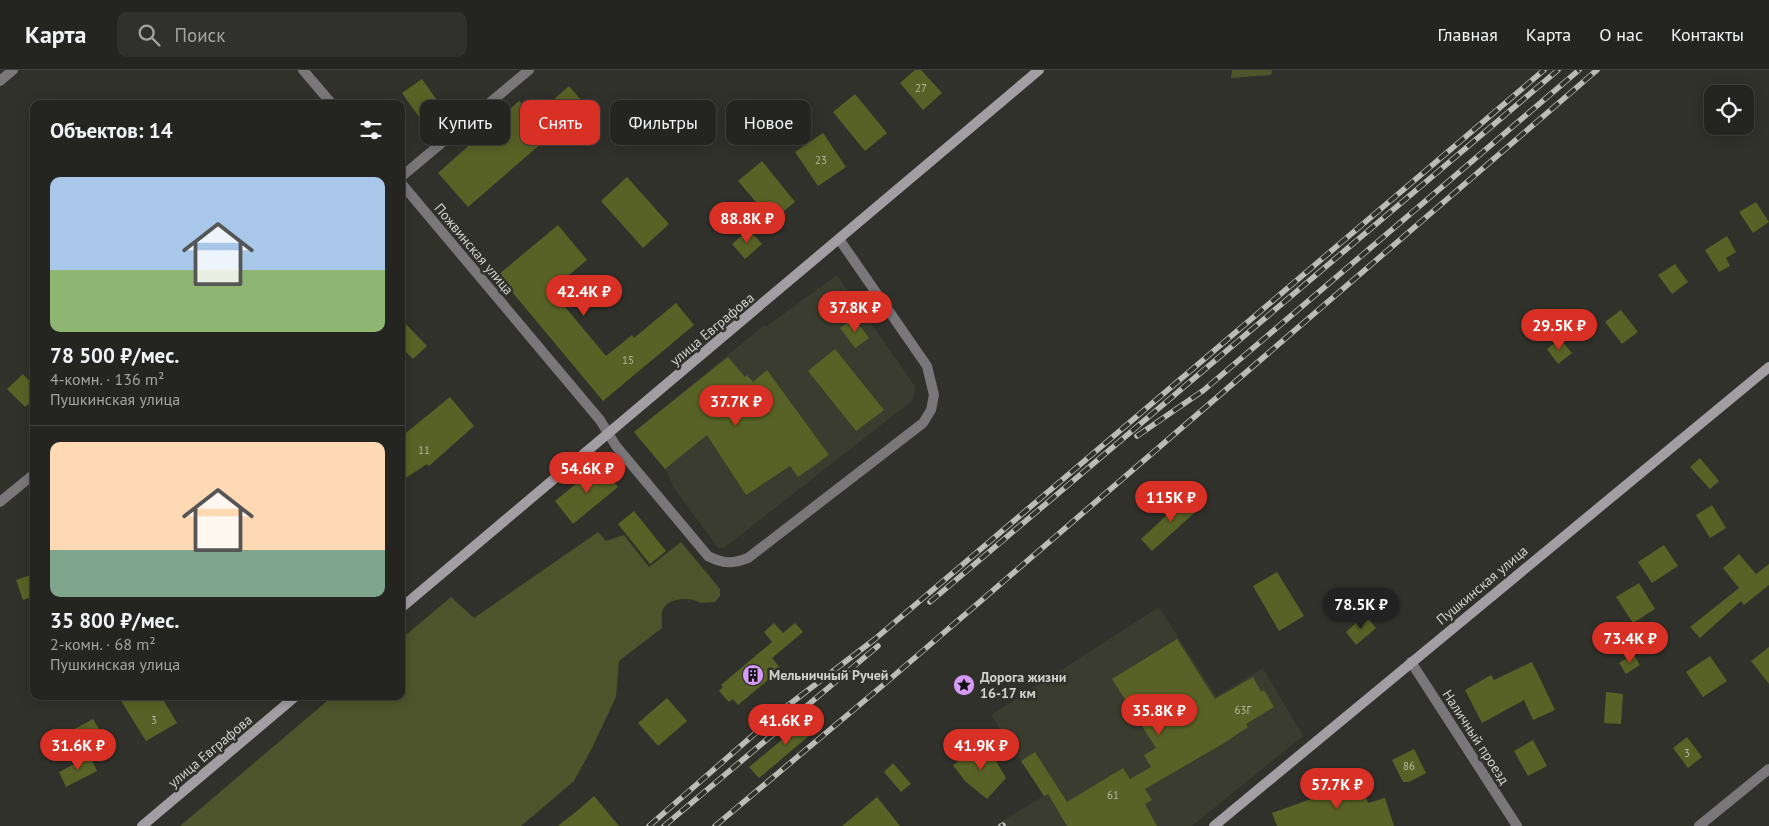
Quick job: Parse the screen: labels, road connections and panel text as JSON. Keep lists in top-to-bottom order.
{
  "streets": {
    "street": [
      "Пожвинская улица",
      "улица Евграфова",
      "Пушкинская улица",
      "Наличный проезд"
    ]
  },
  "crossings": [
    ["Пожвинская улица", "улица Евграфова"],
    ["Пушкинская улица", "Наличный проезд"]
  ],
  "places": {
    "building": ["Мельничный Ручей"],
    "place": ["Дорога жизни 16-17 км"]
  },
  "house_numbers": [
    "27",
    "23",
    "15",
    "11",
    "63Г",
    "3",
    "3",
    "86",
    "61"
  ],
  "page": {
    "header": "Карта",
    "search": "Поиск",
    "nav": [
      "Главная",
      "Карта",
      "О нас",
      "Контакты"
    ],
    "chip": [
      "Купить",
      "Снять",
      "Фильтры",
      "Новое"
    ],
    "heading": "Объектов: 14",
    "list": [
      {
        "name": "78 500 ₽/мес.",
        "note": "4-комн. · 136 m² · Пушкинская улица"
      },
      {
        "name": "35 800 ₽/мес.",
        "note": "2-комн. · 68 m² · Пушкинская улица"
      }
    ],
    "price": [
      "88.8K ₽",
      "42.4K ₽",
      "37.8K ₽",
      "29.5K ₽",
      "37.7K ₽",
      "54.6K ₽",
      "115K ₽",
      "78.5K ₽",
      "73.4K ₽",
      "35.8K ₽",
      "41.6K ₽",
      "31.6K ₽",
      "41.9K ₽",
      "57.7K ₽"
    ]
  }
}
